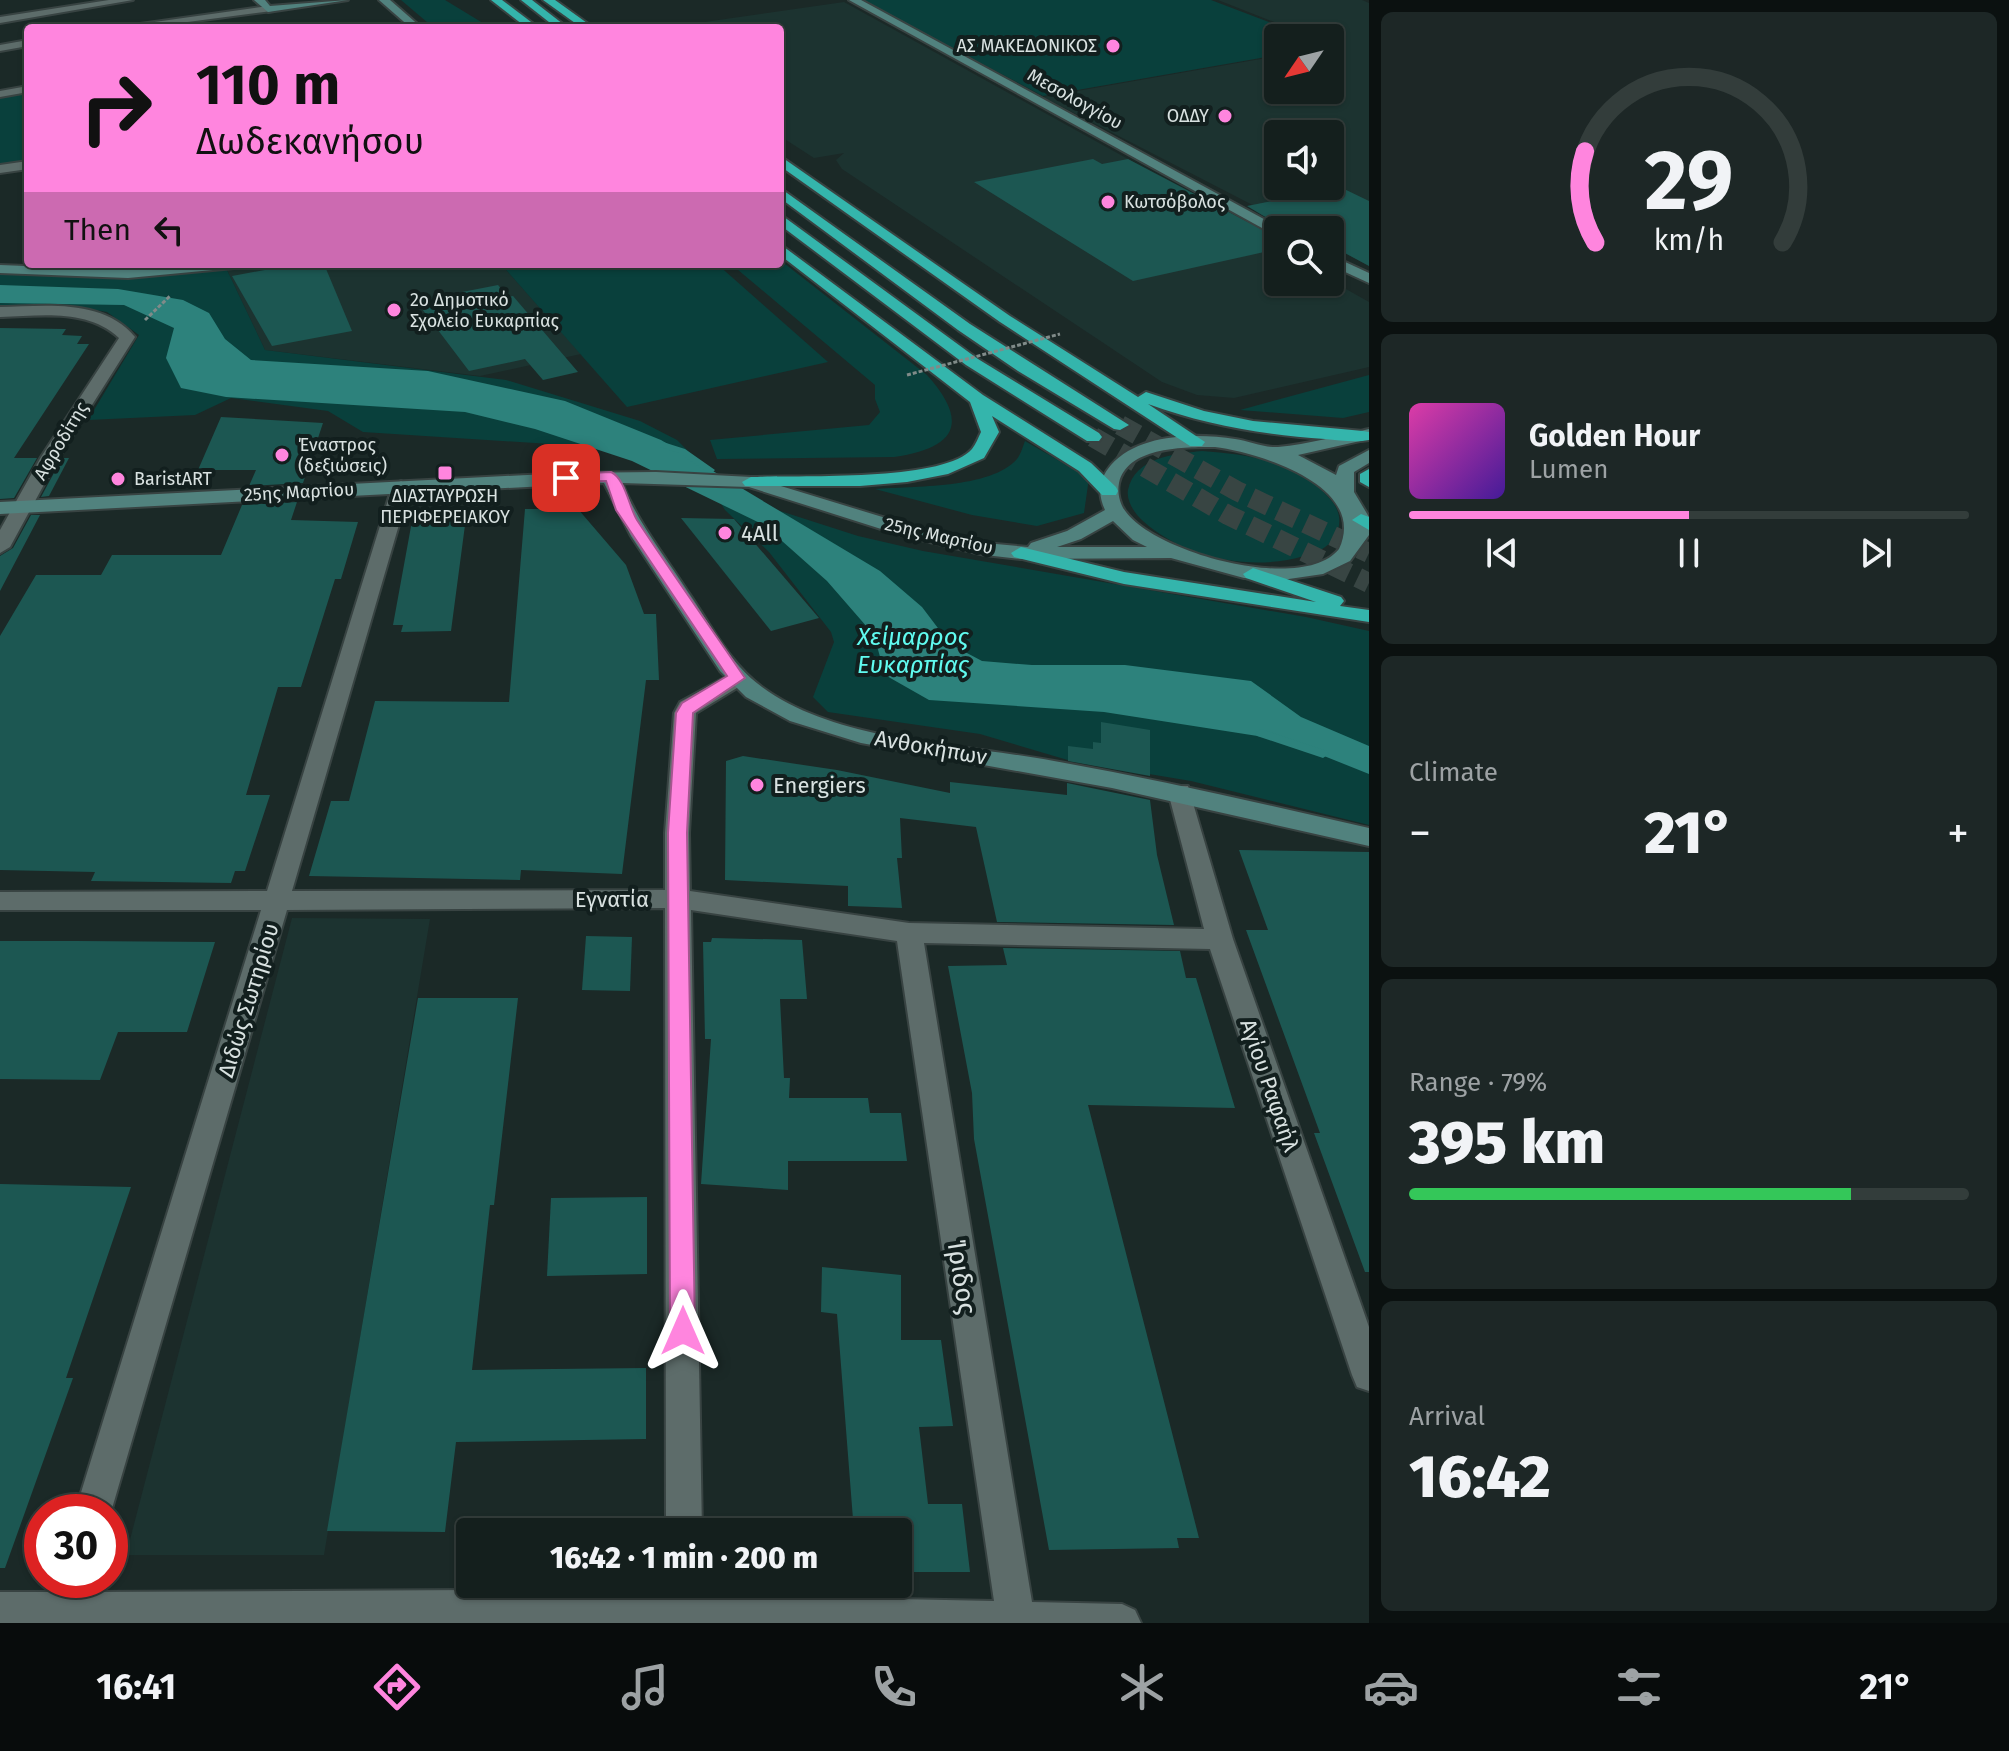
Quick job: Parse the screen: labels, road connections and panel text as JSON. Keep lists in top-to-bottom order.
{
  "streets": {
    "street": [
      "Μεσολογγίου",
      "Αφροδίτης",
      "25ης Μαρτίου",
      "Ανθοκήπων",
      "Εγνατία",
      "Διδώς Σωτηρίου",
      "Αγίου Ραφαήλ",
      "Ίριδος"
    ]
  },
  "crossings": [
    ["Αφροδίτης", "25ης Μαρτίου"],
    ["25ης Μαρτίου", "Ανθοκήπων"],
    ["25ης Μαρτίου", "Διδώς Σωτηρίου"],
    ["Ανθοκήπων", "Αγίου Ραφαήλ"],
    ["Εγνατία", "Διδώς Σωτηρίου"],
    ["Εγνατία", "Αγίου Ραφαήλ"],
    ["Εγνατία", "Ίριδος"]
  ],
  "water": ["Χείμαρρος Ευκαρπίας"],
  "places": {
    "other": [
      "ΑΣ ΜΑΚΕΔΟΝΙΚΟΣ",
      "ΟΔΔΥ",
      "Κωτσόβολος",
      "2ο Δημοτικό Σχολείο Ευκαρπίας",
      "Έναστρος (δεξιώσεις)",
      "BaristART",
      "4All",
      "Energiers"
    ],
    "transit": ["ΔΙΑΣΤΑΥΡΩΣΗ ΠΕΡΙΦΕΡΕΙΑΚΟΥ"]
  },
  "north": "bottom left",
  "page": {
    "turn": ["110 m", "Δωδεκανήσου"],
    "then": "Then",
    "song": ["Golden Hour", "Lumen"],
    "tile": [
      "Climate",
      ["Range · 79%", "395 km"],
      ["Arrival", "16:42"]
    ],
    "heat": ["−", "21°", "+"],
    "limit": "30",
    "trip": "16:42 · 1 min · 200 m",
    "tabs": ["16:41", "21°"],
    "gauge": ["29", "km/h"]
  }
}
